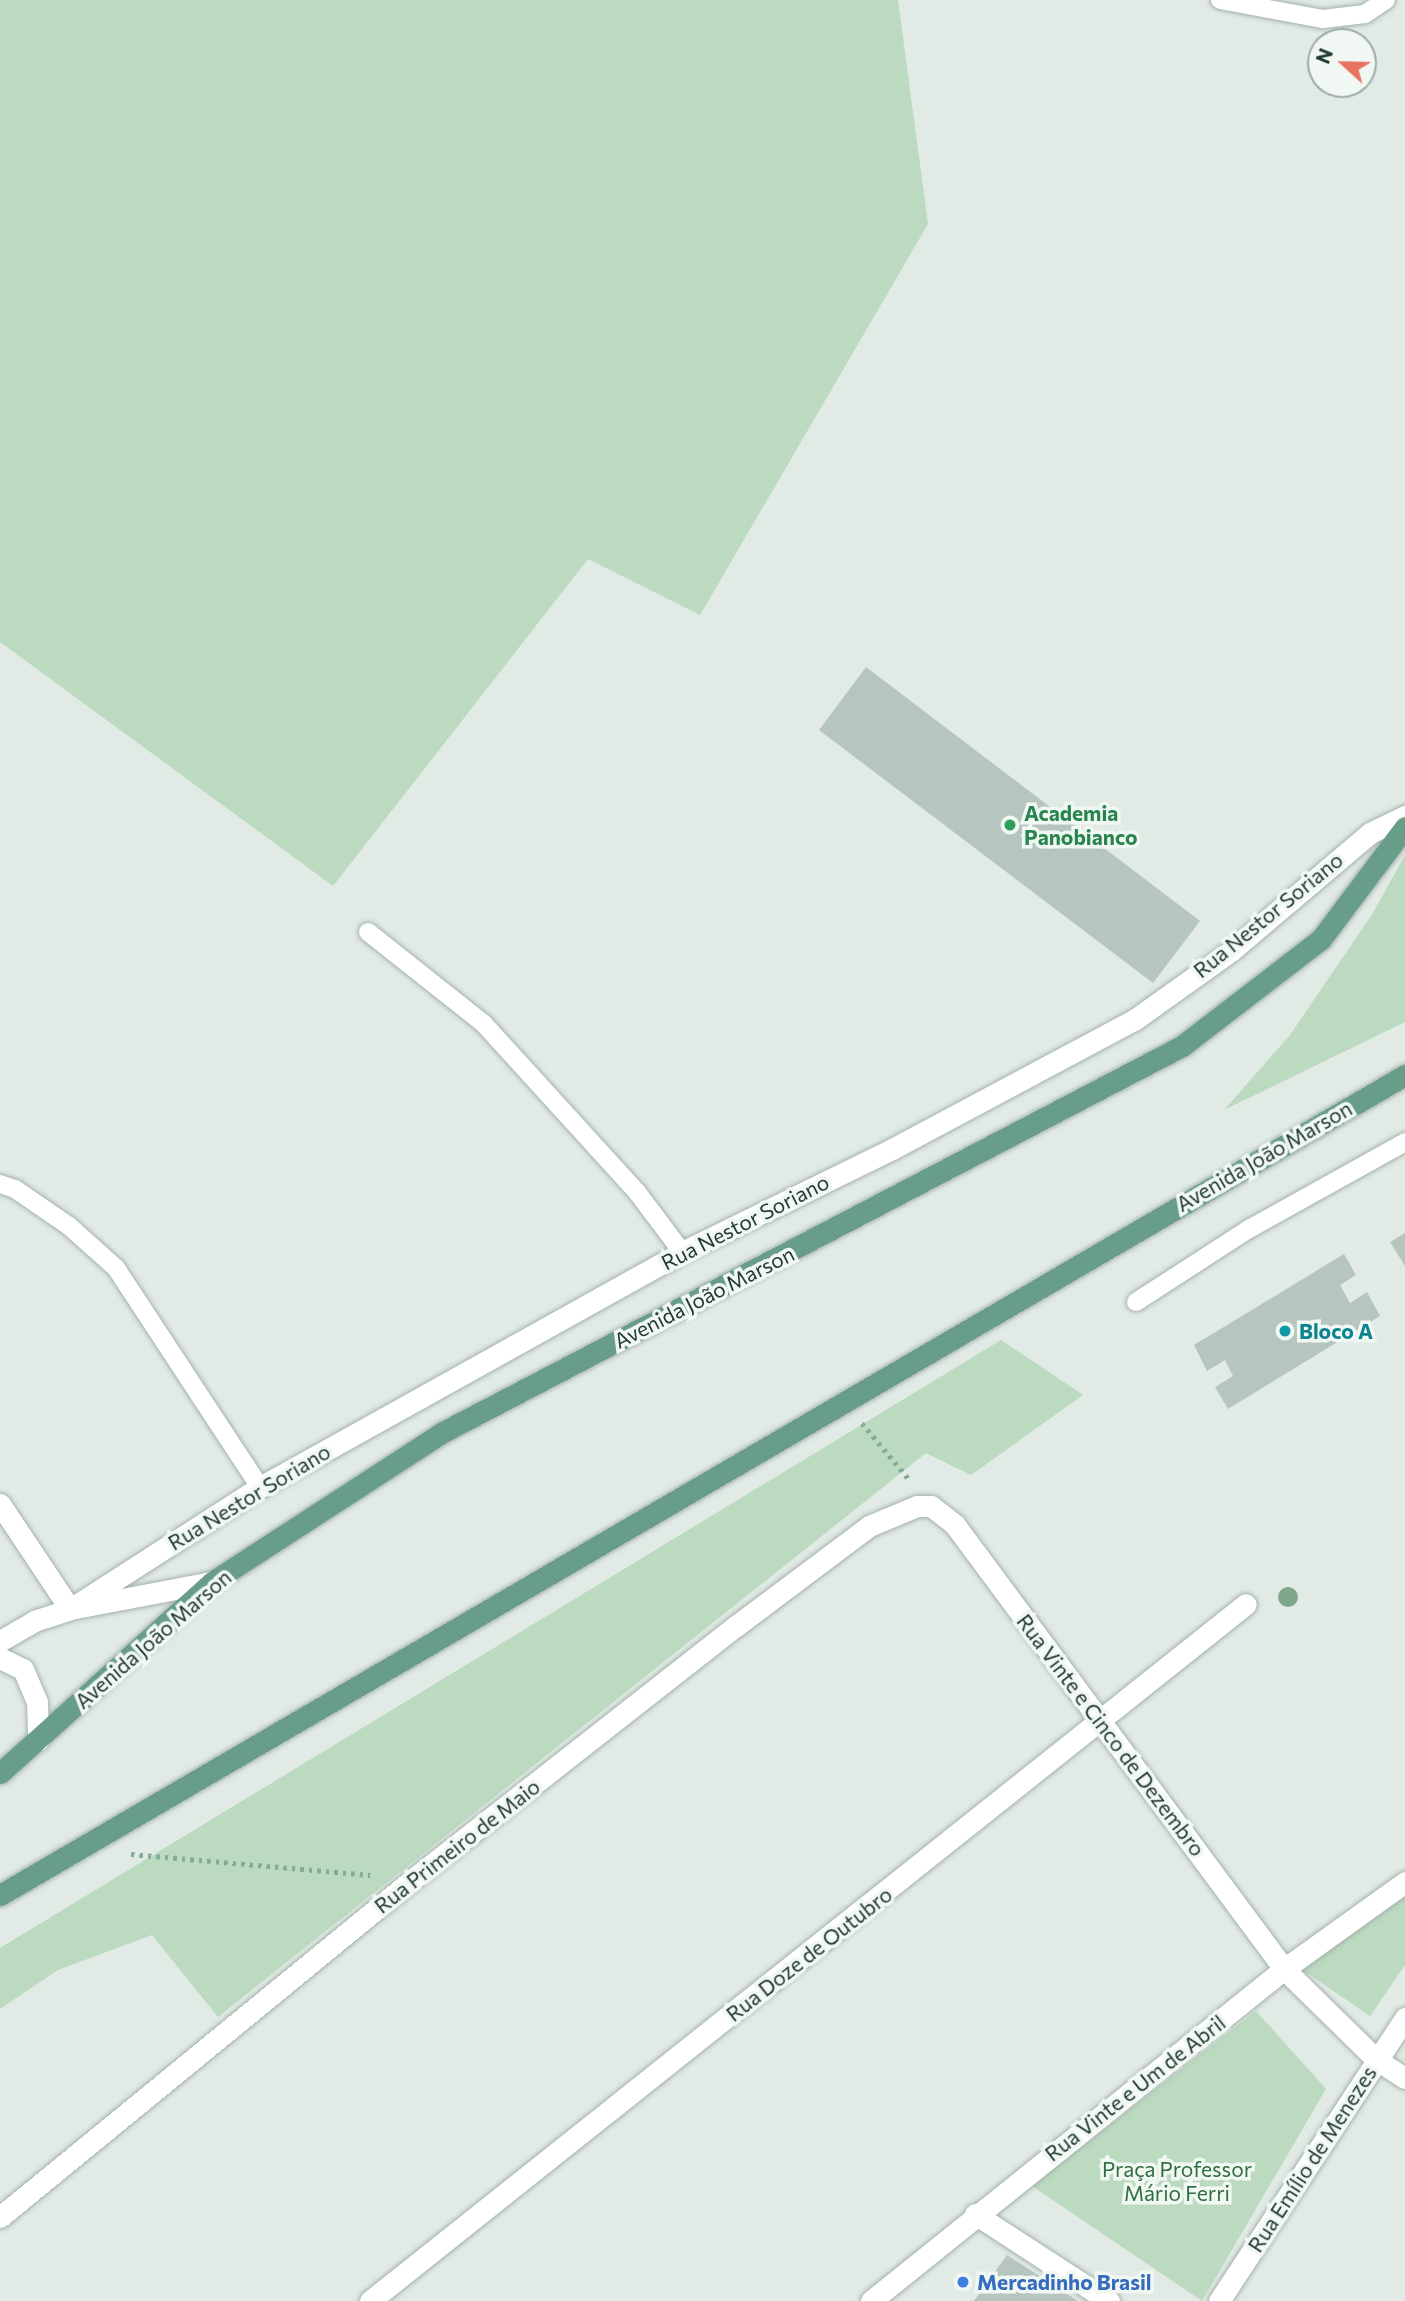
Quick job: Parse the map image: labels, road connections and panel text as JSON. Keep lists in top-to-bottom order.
{
  "streets": {
    "main road": ["Avenida João Marson"],
    "street": [
      "Rua Nestor Soriano",
      "Rua Vinte e Cinco de Dezembro",
      "Rua Primeiro de Maio",
      "Rua Doze de Outubro",
      "Rua Vinte e Um de Abril",
      "Rua Emílio de Menezes"
    ]
  },
  "crossings": [
    ["Rua Vinte e Cinco de Dezembro", "Rua Primeiro de Maio"],
    ["Rua Vinte e Cinco de Dezembro", "Rua Doze de Outubro"],
    ["Rua Vinte e Cinco de Dezembro", "Rua Vinte e Um de Abril"],
    ["Rua Vinte e Cinco de Dezembro", "Rua Emílio de Menezes"]
  ],
  "parks": ["Praça Professor Mário Ferri"],
  "places": ["Academia Panobianco", "Bloco A", "Mercadinho Brasil"],
  "north": "left"
}
